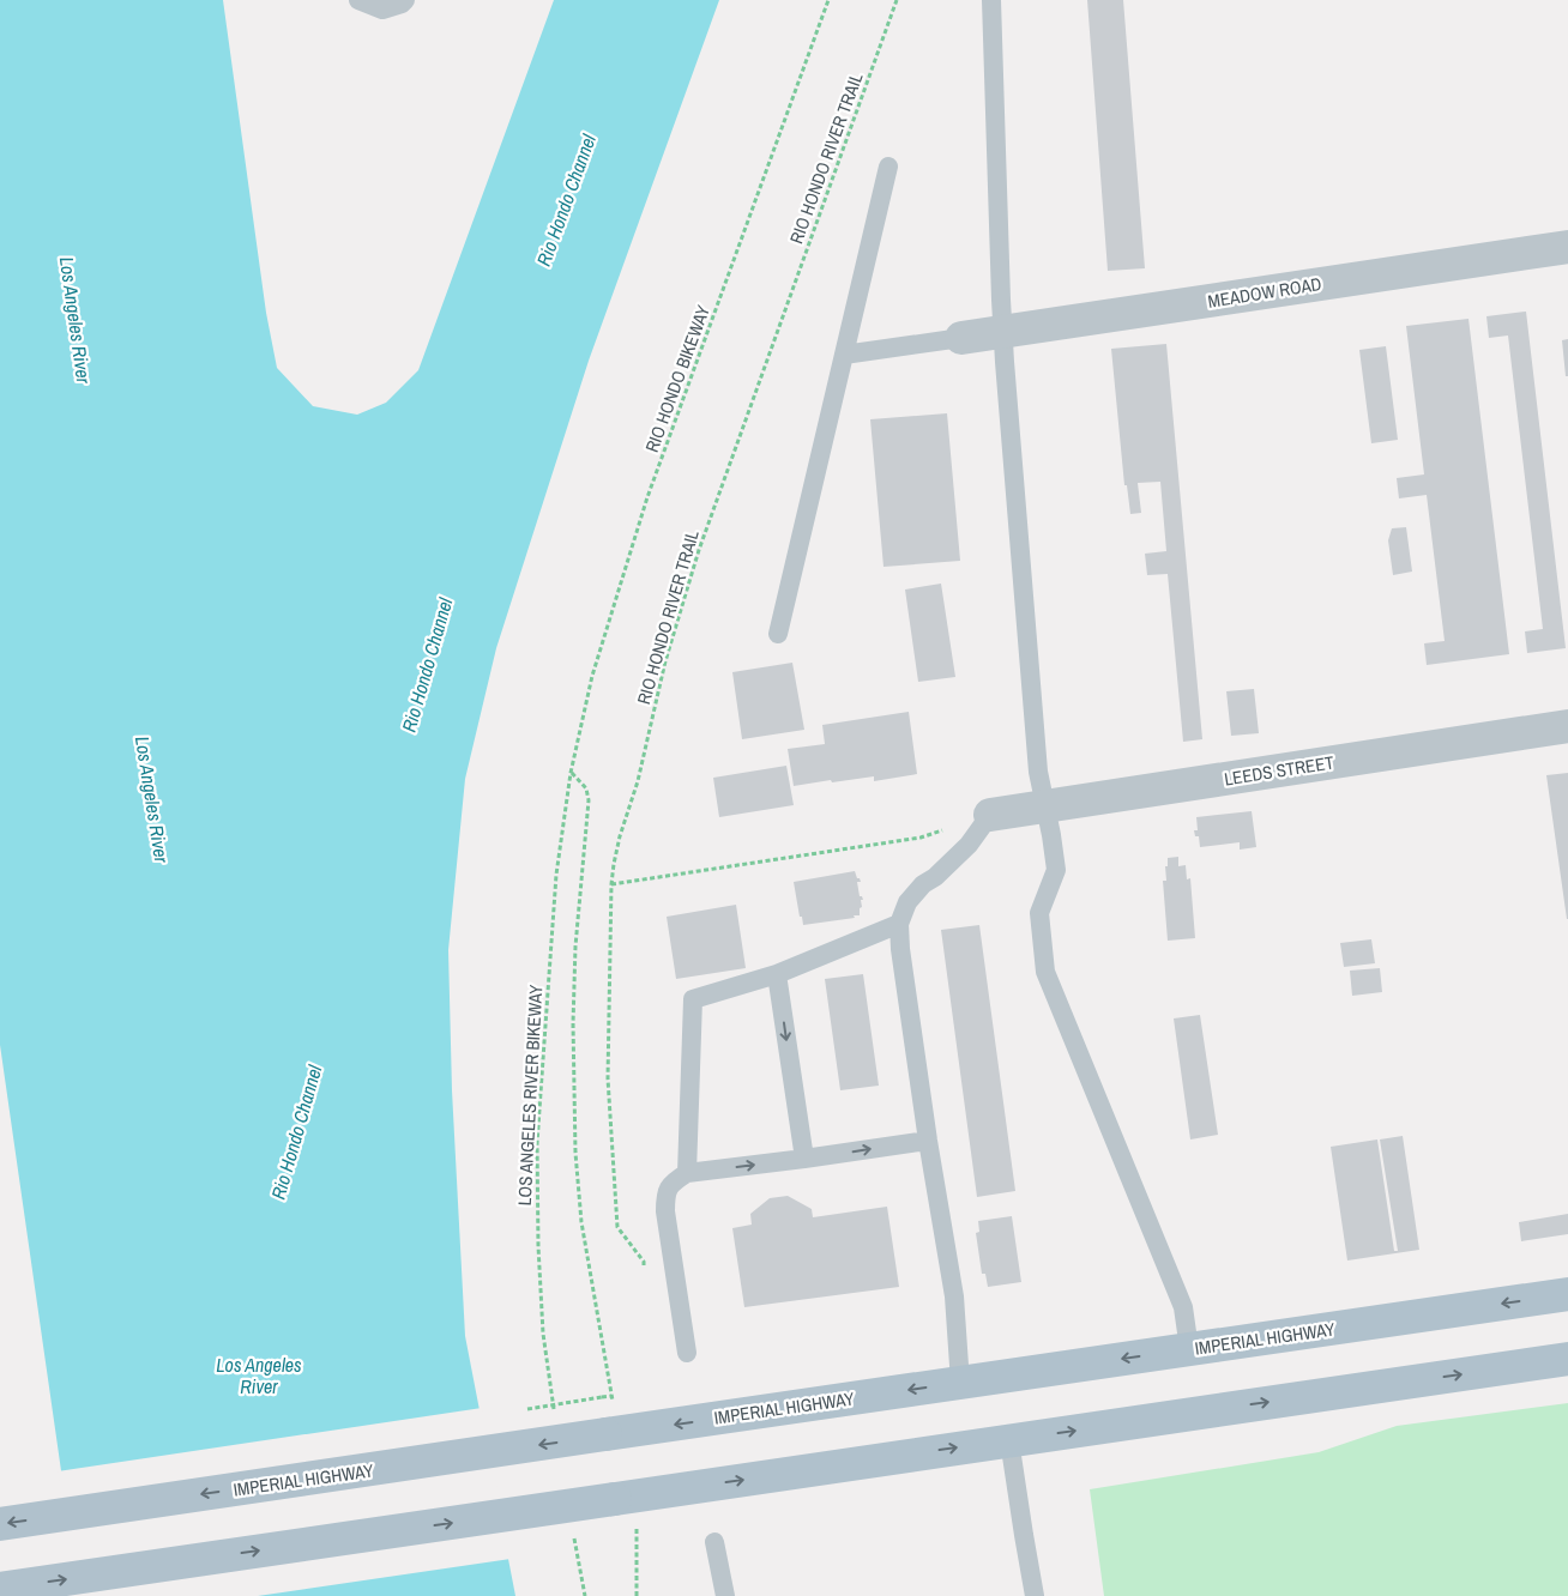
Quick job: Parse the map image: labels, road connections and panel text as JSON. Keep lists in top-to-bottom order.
{
  "streets": {
    "main road": ["IMPERIAL HIGHWAY"],
    "street": ["MEADOW ROAD", "LEEDS STREET"],
    "path": ["RIO HONDO RIVER TRAIL", "RIO HONDO BIKEWAY", "LOS ANGELES RIVER BIKEWAY"]
  },
  "crossings": [
    ["RIO HONDO BIKEWAY", "LOS ANGELES RIVER BIKEWAY"]
  ],
  "water": ["Rio Hondo Channel", "Los Angeles River"]
}
